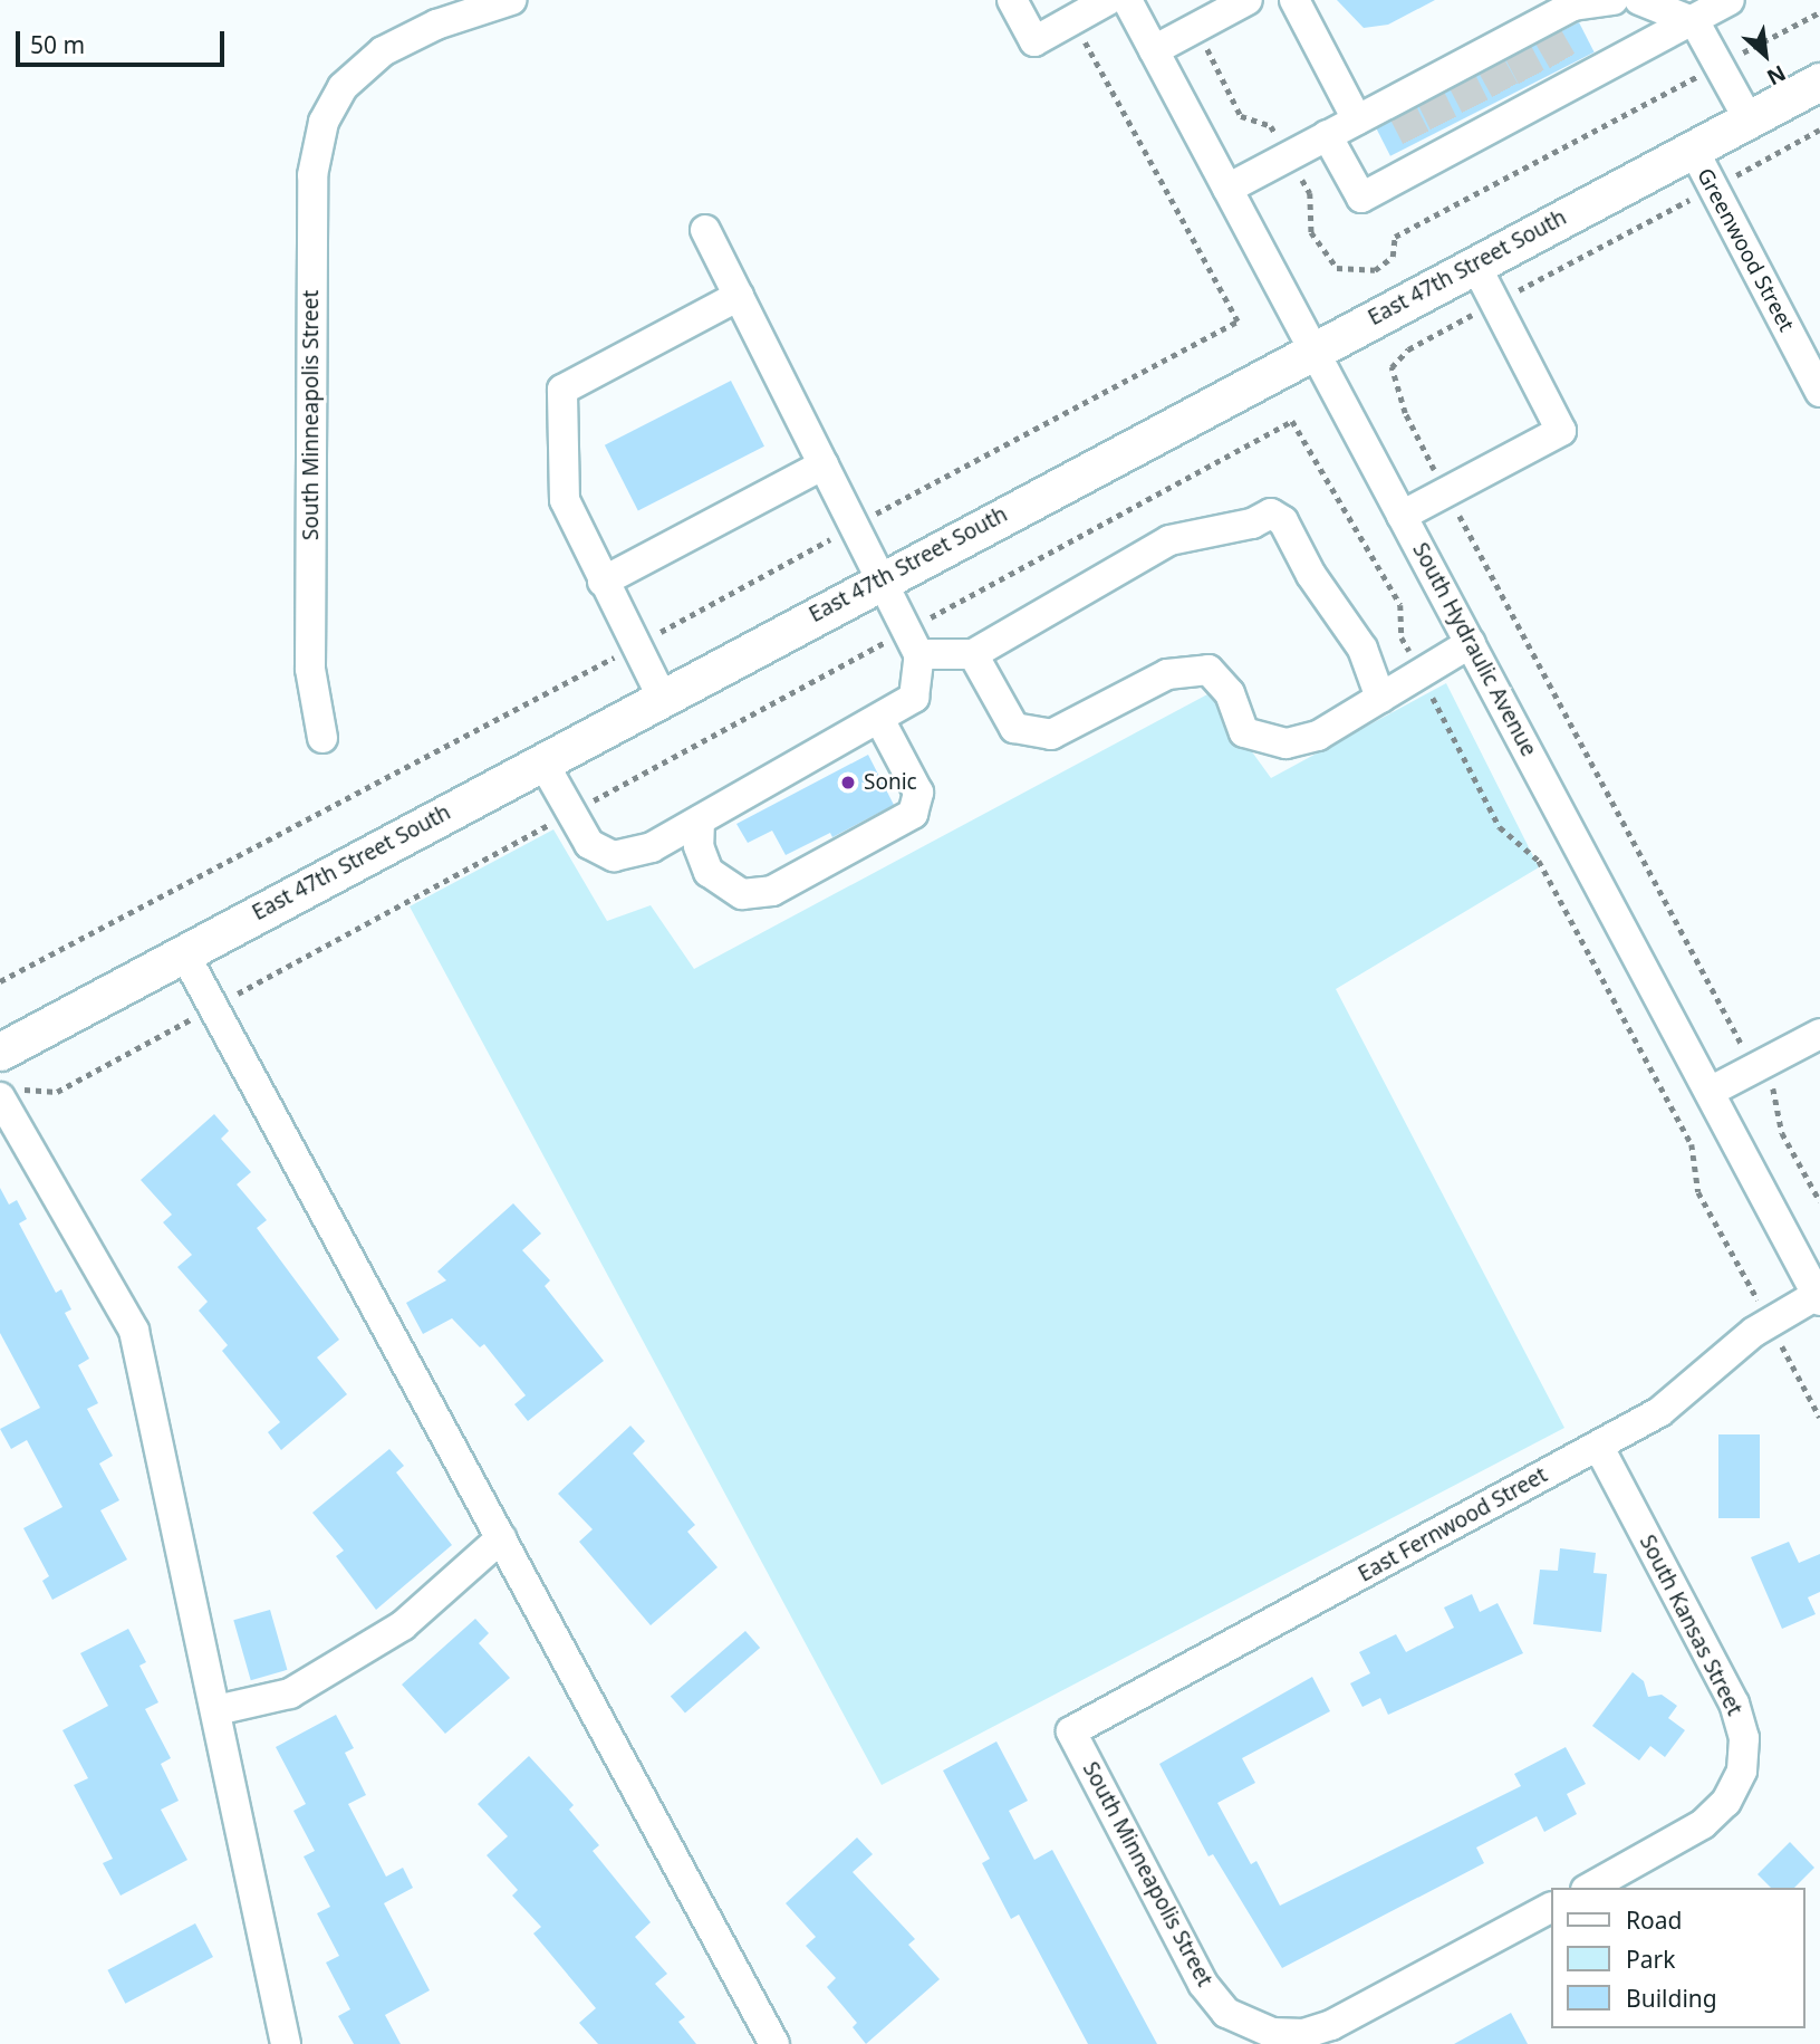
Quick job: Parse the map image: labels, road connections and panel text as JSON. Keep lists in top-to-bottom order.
{
  "streets": {
    "main road": ["East 47th Street South"],
    "street": [
      "Greenwood Street",
      "South Minneapolis Street",
      "South Hydraulic Avenue",
      "East Fernwood Street",
      "South Kansas Street"
    ]
  },
  "crossings": [
    ["Greenwood Street", "East 47th Street South"],
    ["East 47th Street South", "South Hydraulic Avenue"],
    ["South Minneapolis Street", "East Fernwood Street"],
    ["South Hydraulic Avenue", "East Fernwood Street"],
    ["East Fernwood Street", "South Kansas Street"]
  ],
  "places": ["Sonic"],
  "legend": ["Road", "Park", "Building"],
  "scale_bar": "50 m",
  "north": "bottom right"
}
